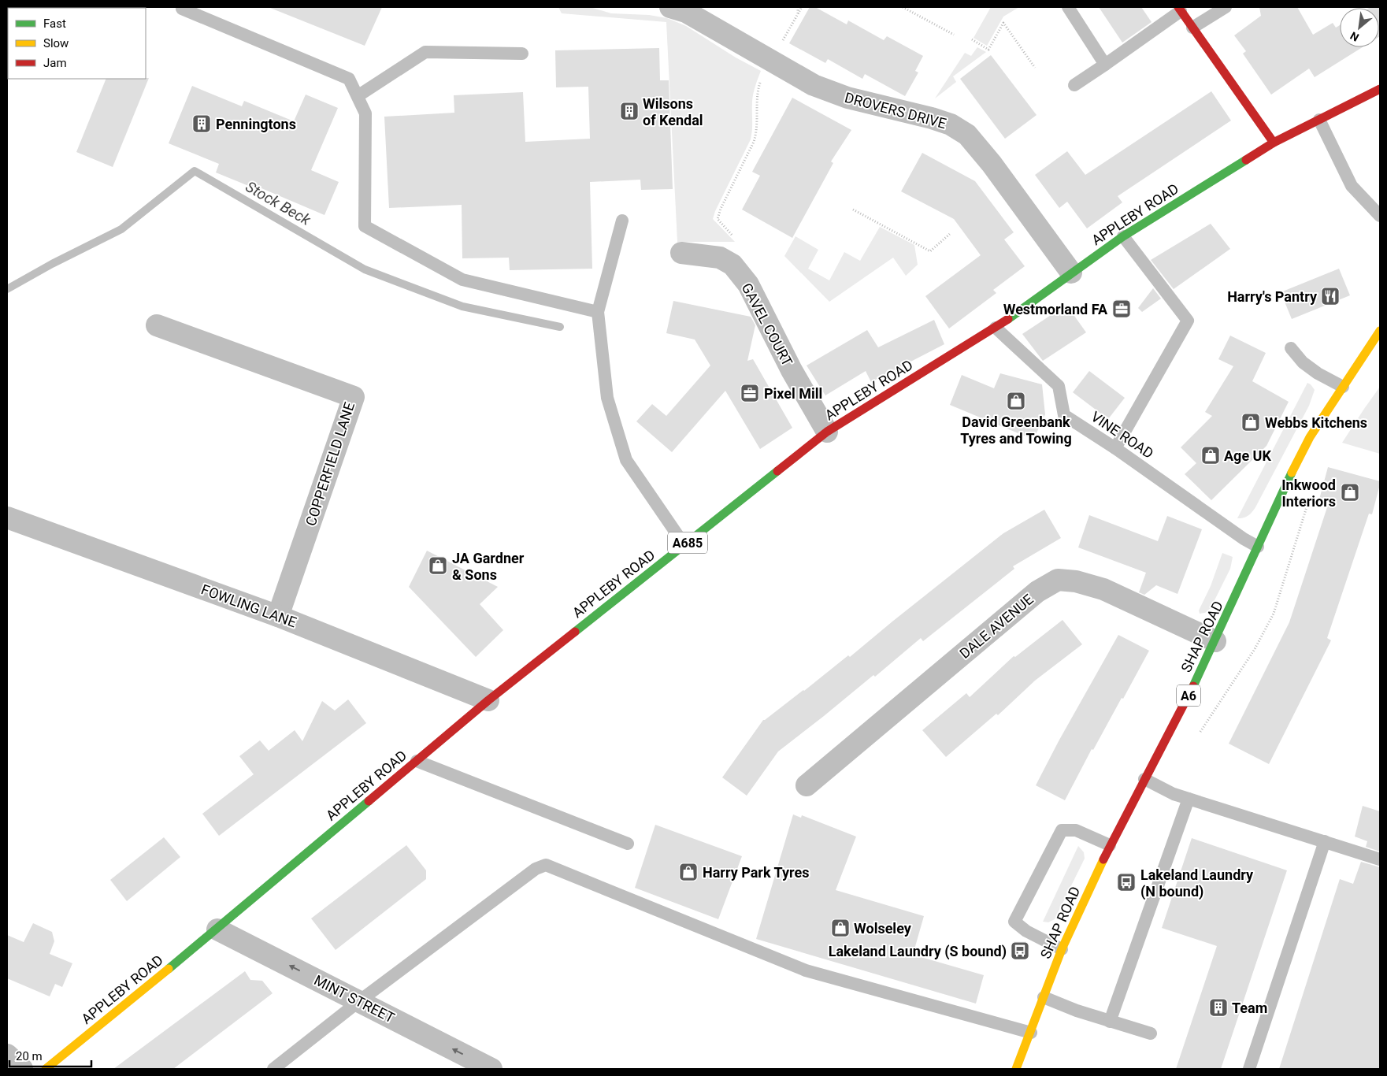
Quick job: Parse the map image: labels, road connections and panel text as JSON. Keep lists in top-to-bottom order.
{
  "streets": {
    "main road": [
      "APPLEBY ROAD",
      "A685",
      "SHAP ROAD",
      "A6"
    ],
    "street": [
      "DROVERS DRIVE",
      "GAVEL COURT",
      "COPPERFIELD LANE",
      "FOWLING LANE",
      "DALE AVENUE",
      "MINT STREET"
    ],
    "lane": ["VINE ROAD"]
  },
  "crossings": [
    ["DROVERS DRIVE", "APPLEBY ROAD"],
    ["APPLEBY ROAD", "GAVEL COURT"],
    ["APPLEBY ROAD", "VINE ROAD"],
    ["APPLEBY ROAD", "FOWLING LANE"],
    ["APPLEBY ROAD", "MINT STREET"],
    ["VINE ROAD", "SHAP ROAD"],
    ["COPPERFIELD LANE", "FOWLING LANE"],
    ["DALE AVENUE", "SHAP ROAD"]
  ],
  "one_way": ["MINT STREET"],
  "water": ["Stock Beck"],
  "places": {
    "building": ["Wilsons of Kendal", "Penningtons", "Team"],
    "restaurant": ["Harry's Pantry"],
    "office": ["Westmorland FA", "Pixel Mill"],
    "shop": [
      "David Greenbank Tyres and Towing",
      "Webbs Kitchens",
      "Age UK",
      "Inkwood Interiors",
      "JA Gardner & Sons",
      "Harry Park Tyres",
      "Wolseley"
    ],
    "bus stop": ["Lakeland Laundry (N bound)", "Lakeland Laundry (S bound)"]
  },
  "legend": ["Fast", "Slow", "Jam"],
  "scale_bar": "20 m",
  "north": "bottom left"
}
